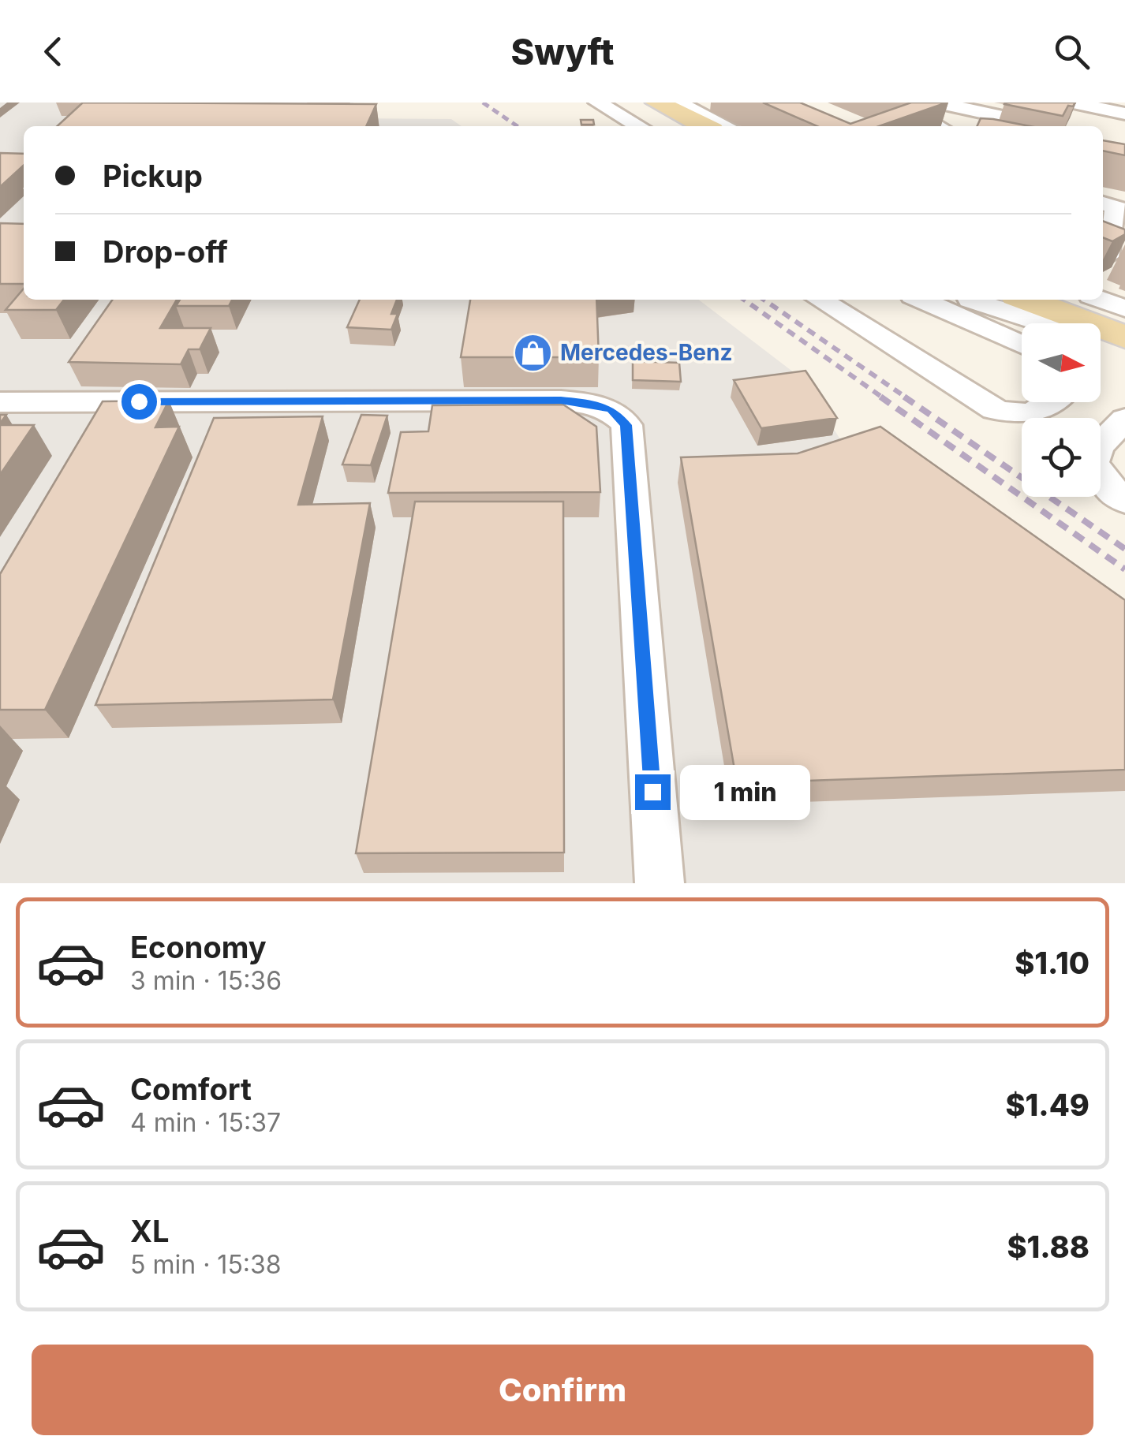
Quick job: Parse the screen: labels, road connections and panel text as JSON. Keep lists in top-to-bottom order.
{
  "places": {
    "shop": ["Mercedes-Benz"]
  },
  "north": "right",
  "page": {
    "header": "Swyft",
    "banner": ["Pickup", "Drop-off"],
    "bubble": "1 min",
    "list": [
      {
        "name": "Economy",
        "note": "3 min · 15:36",
        "value": "$1.10"
      },
      {
        "name": "Comfort",
        "note": "4 min · 15:37",
        "value": "$1.49"
      },
      {
        "name": "XL",
        "note": "5 min · 15:38",
        "value": "$1.88"
      }
    ],
    "buttons": "Confirm"
  }
}
